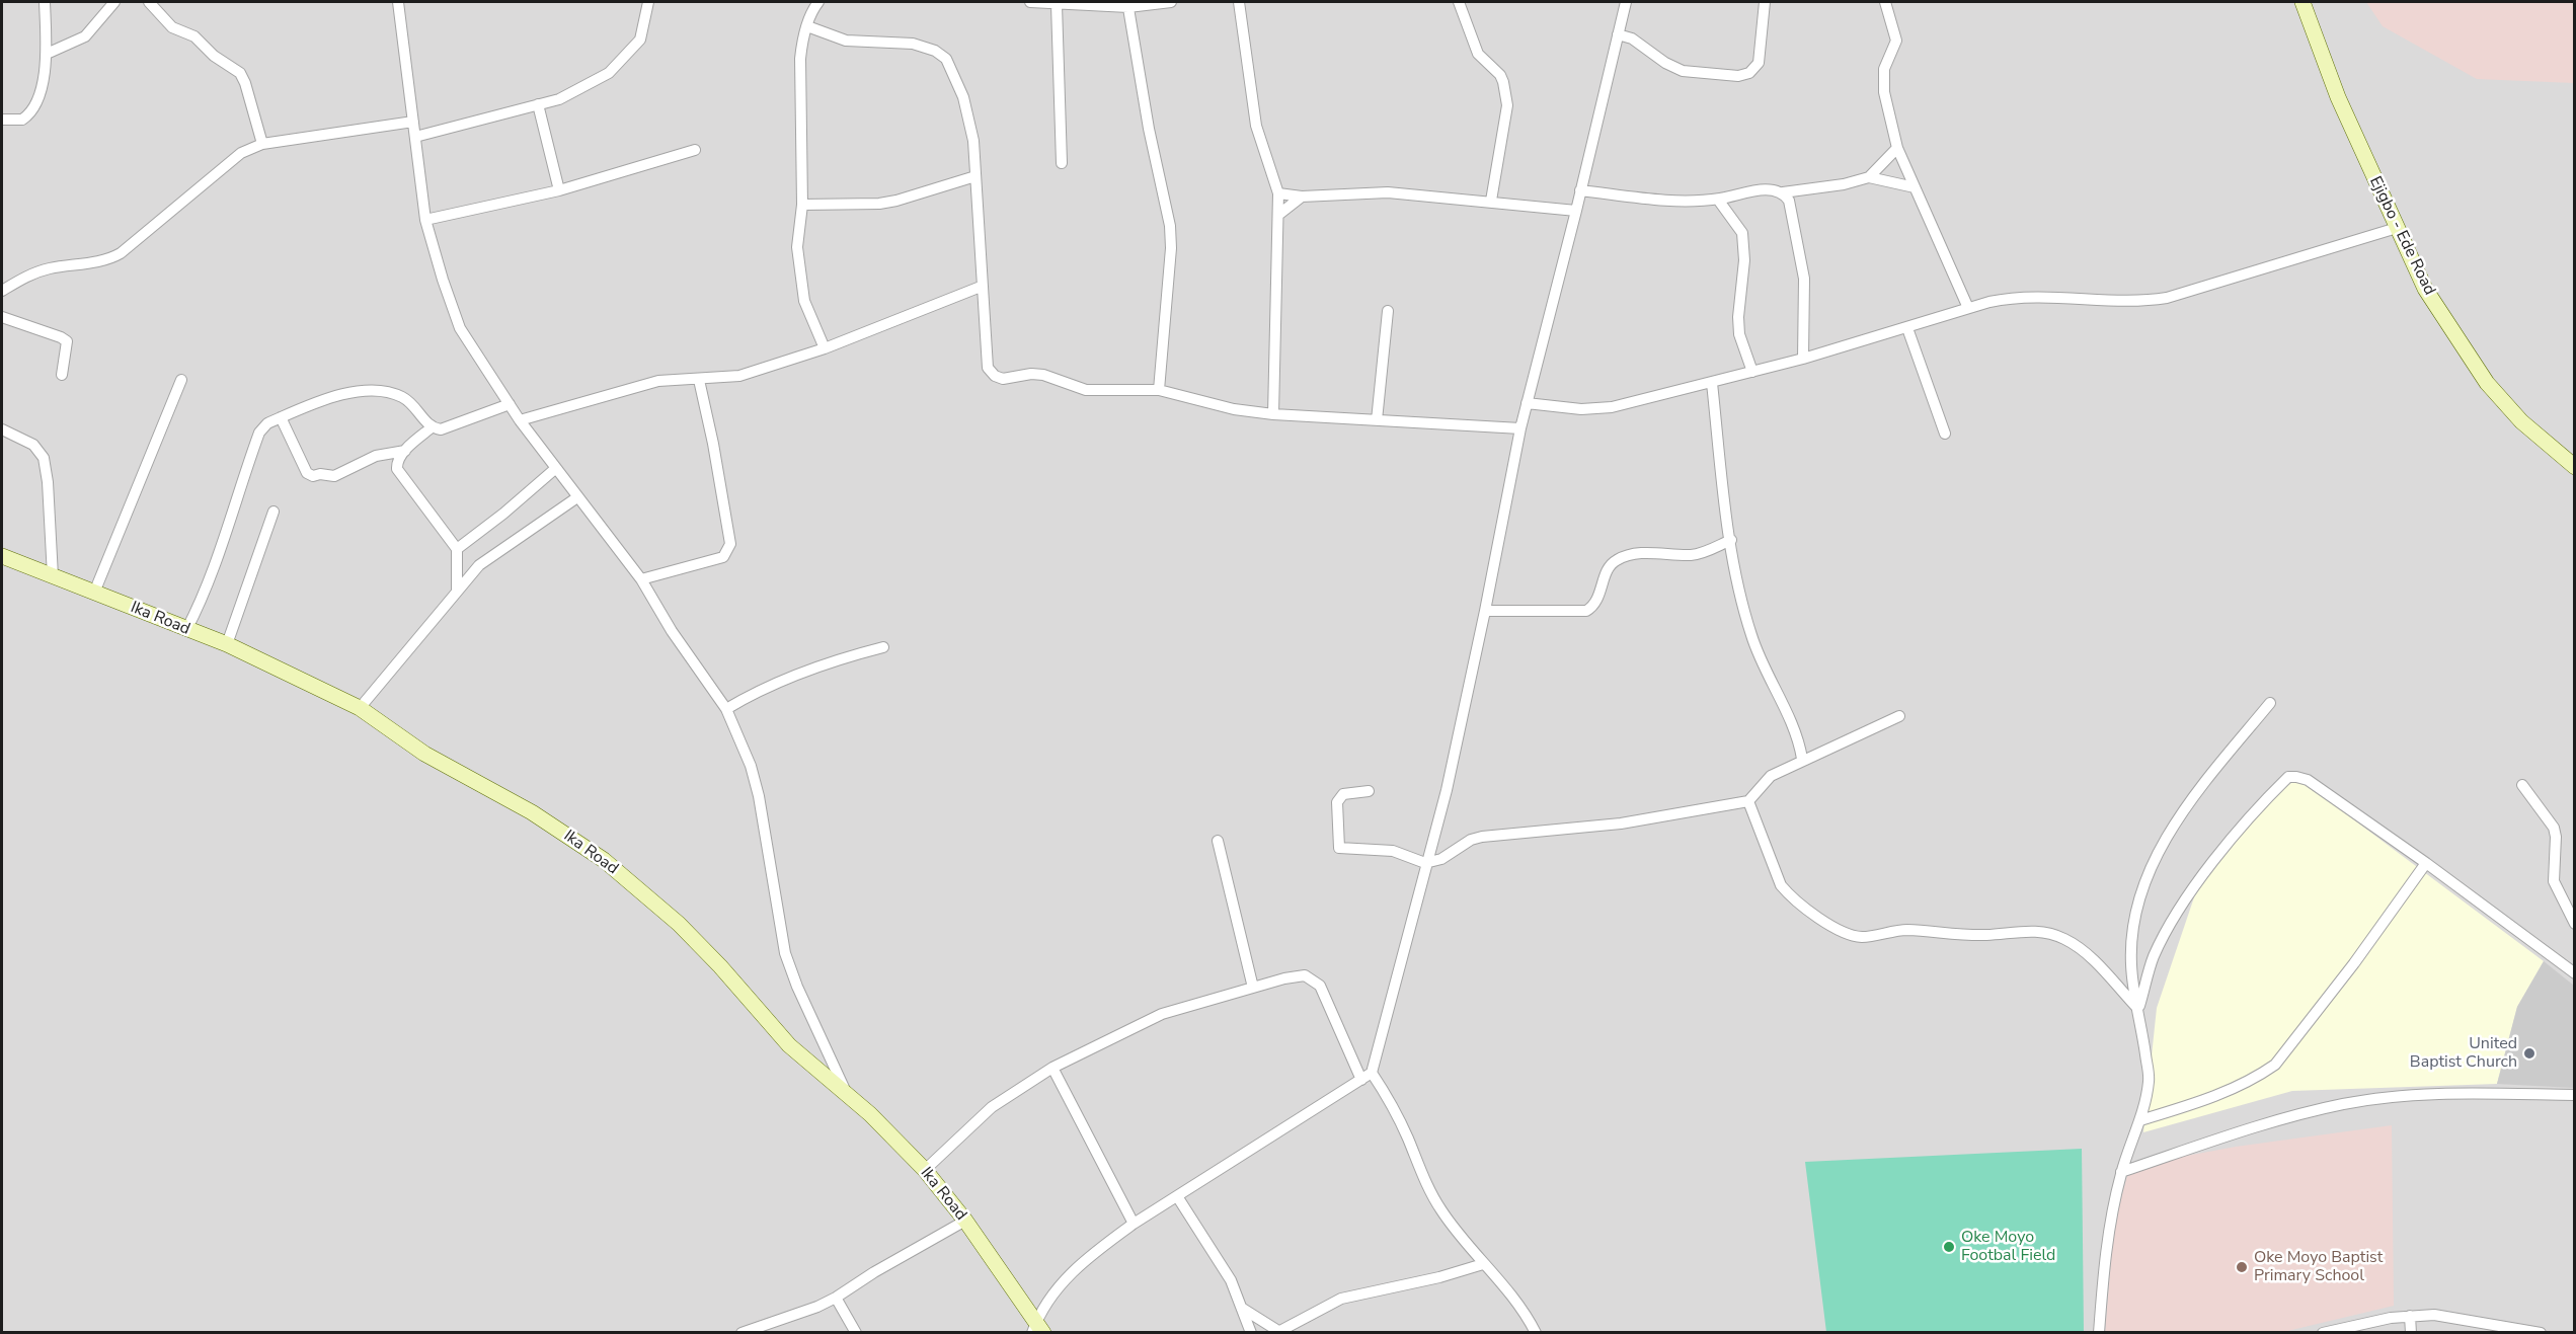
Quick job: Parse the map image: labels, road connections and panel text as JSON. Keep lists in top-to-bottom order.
{
  "streets": {
    "street": ["Ejigbo - Ede Road", "Ika Road"]
  },
  "places": ["United Baptist Church", "Oke Moyo Footbal Field", "Oke Moyo Baptist Primary School"]
}
